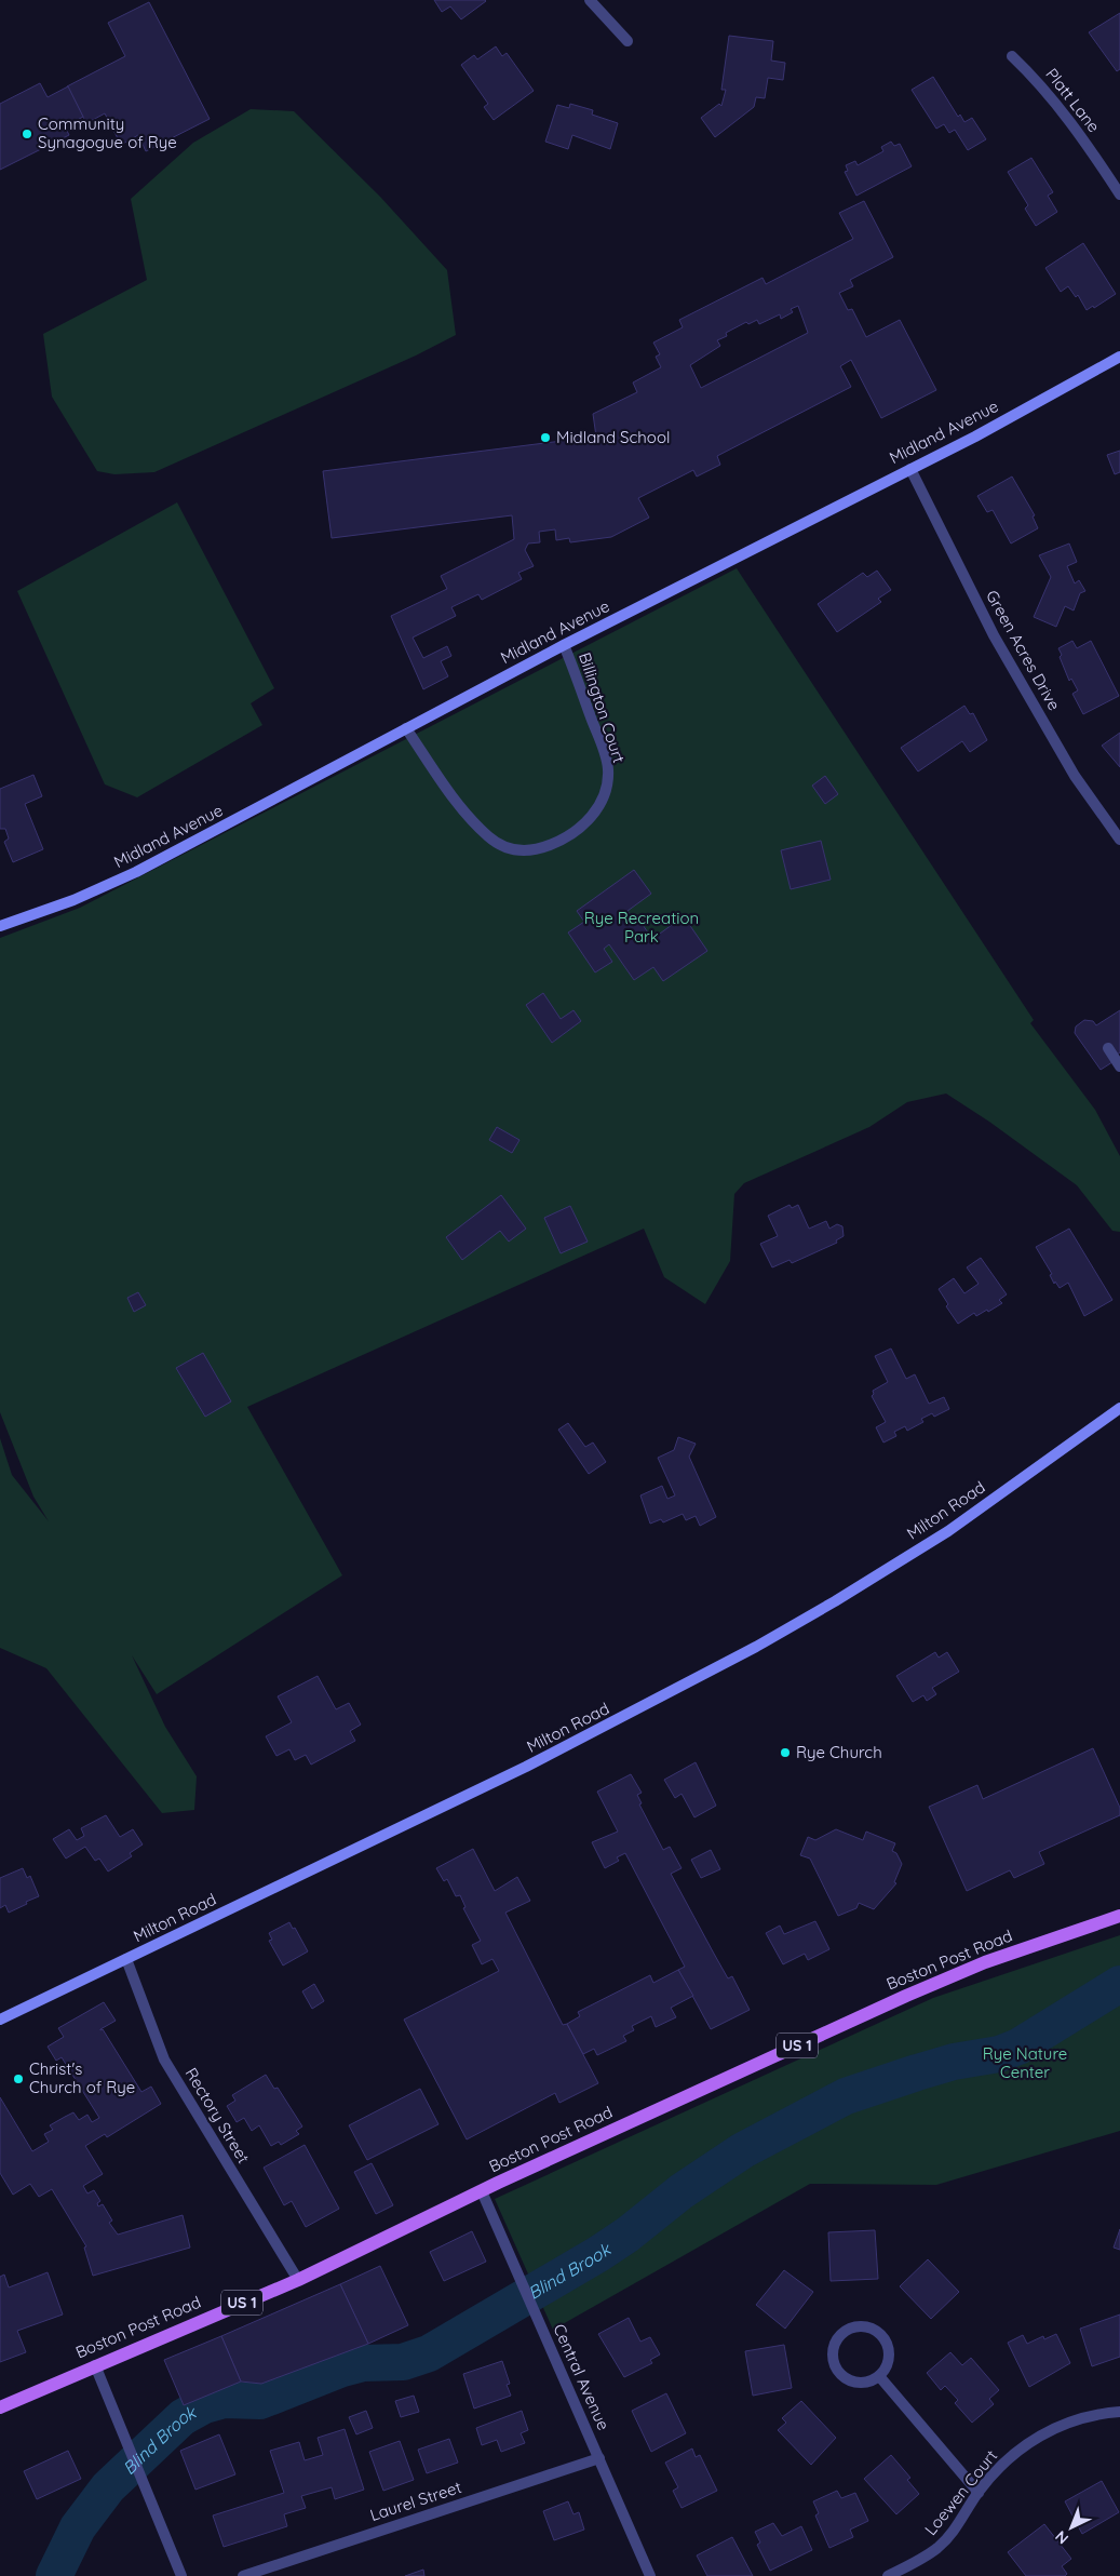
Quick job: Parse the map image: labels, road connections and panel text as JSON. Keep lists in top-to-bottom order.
{
  "streets": {
    "main road": ["Boston Post Road", "US 1"],
    "street": [
      "Platt Lane",
      "Midland Avenue",
      "Green Acres Drive",
      "Billington Court",
      "Milton Road",
      "Rectory Street",
      "Central Avenue",
      "Loewen Court",
      "Laurel Street"
    ]
  },
  "crossings": [
    ["Midland Avenue", "Green Acres Drive"],
    ["Midland Avenue", "Billington Court"],
    ["Milton Road", "Rectory Street"],
    ["Boston Post Road", "Rectory Street"],
    ["Boston Post Road", "Central Avenue"],
    ["Central Avenue", "Laurel Street"]
  ],
  "water": ["Blind Brook"],
  "parks": ["Rye Recreation Park", "Rye Nature Center"],
  "places": [
    "Community Synagogue of Rye",
    "Midland School",
    "Rye Church",
    "Christ's Church of Rye"
  ],
  "north": "bottom left"
}
